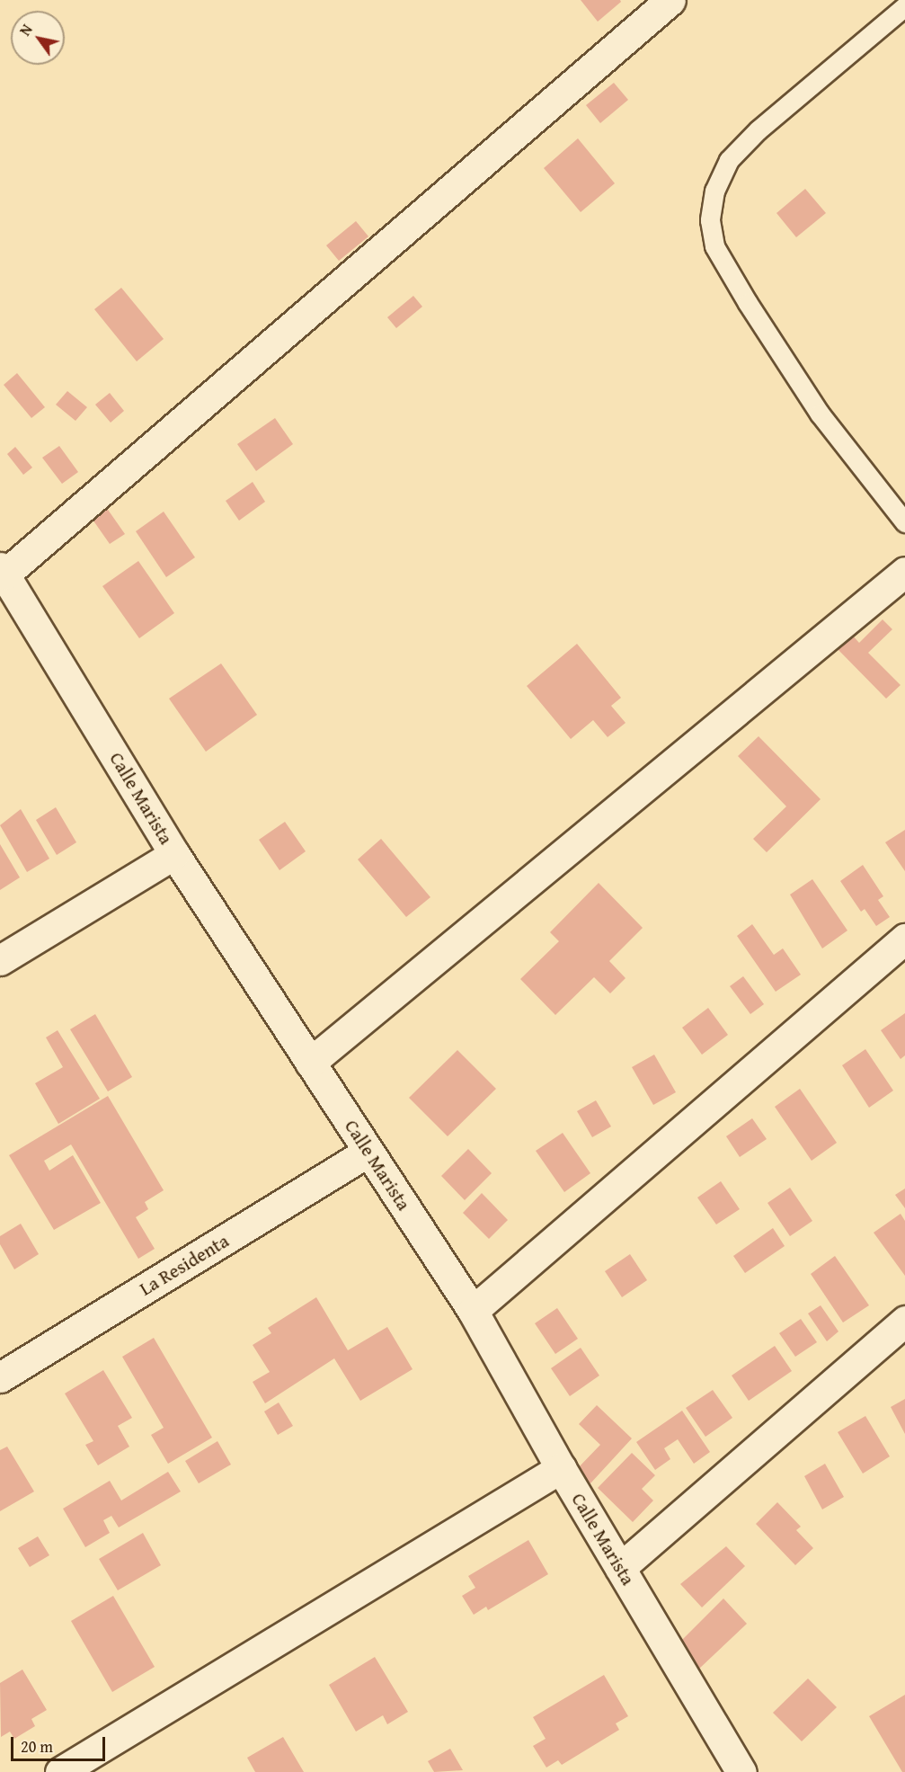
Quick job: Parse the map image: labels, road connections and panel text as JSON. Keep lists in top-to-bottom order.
{
  "streets": {
    "street": ["Calle Marista", "La Residenta"]
  },
  "crossings": [
    ["Calle Marista", "La Residenta"]
  ],
  "scale_bar": "20 m",
  "north": "top left"
}
